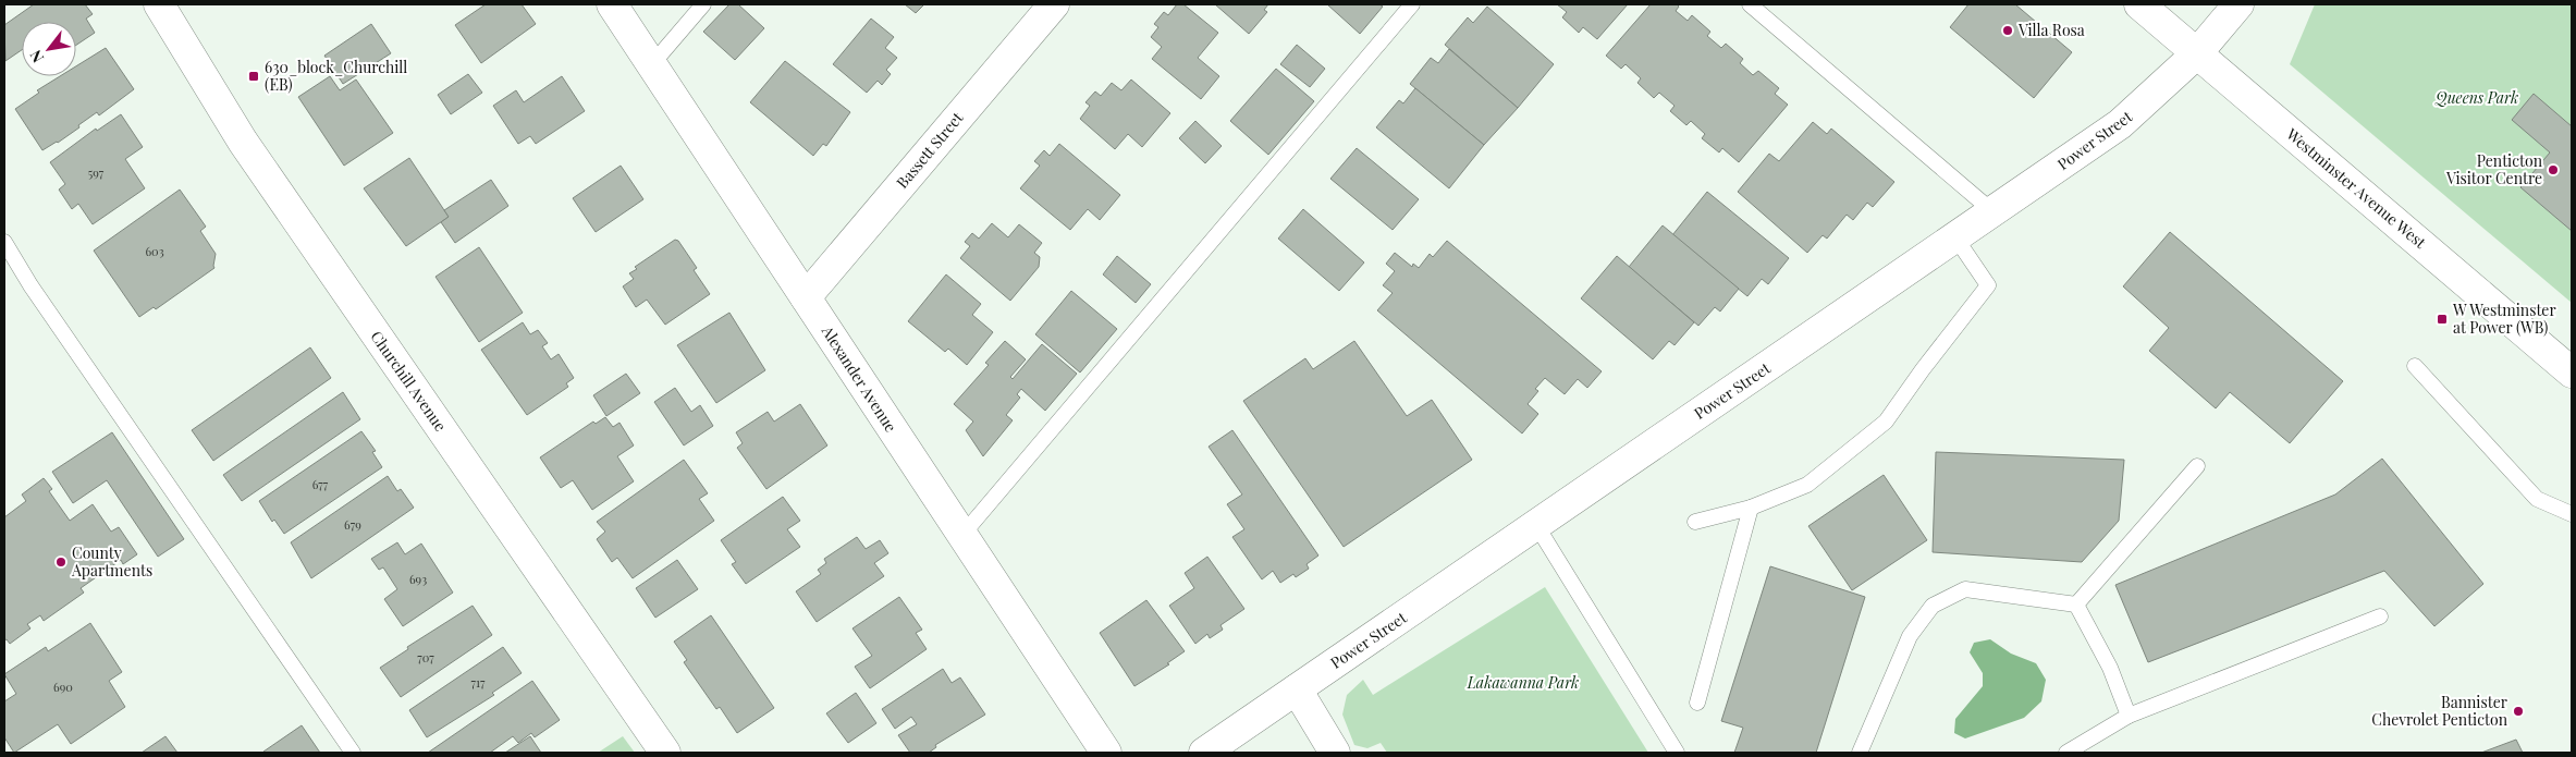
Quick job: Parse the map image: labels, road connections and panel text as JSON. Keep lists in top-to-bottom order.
{
  "streets": {
    "street": [
      "Power Street",
      "Bassett Street",
      "Westminster Avenue West",
      "Alexander Avenue",
      "Churchill Avenue"
    ]
  },
  "crossings": [
    ["Power Street", "Westminster Avenue West"],
    ["Bassett Street", "Alexander Avenue"]
  ],
  "parks": ["Queens Park", "Lakawanna Park"],
  "places": {
    "other": [
      "Villa Rosa",
      "Penticton Visitor Centre",
      "County Apartments",
      "Bannister Chevrolet Penticton"
    ],
    "transit": ["630_block_Churchill (EB)", "W Westminster at Power (WB)"]
  },
  "house_numbers": [
    "597",
    "603",
    "677",
    "679",
    "693",
    "707",
    "717",
    "690"
  ],
  "north": "bottom left"
}
